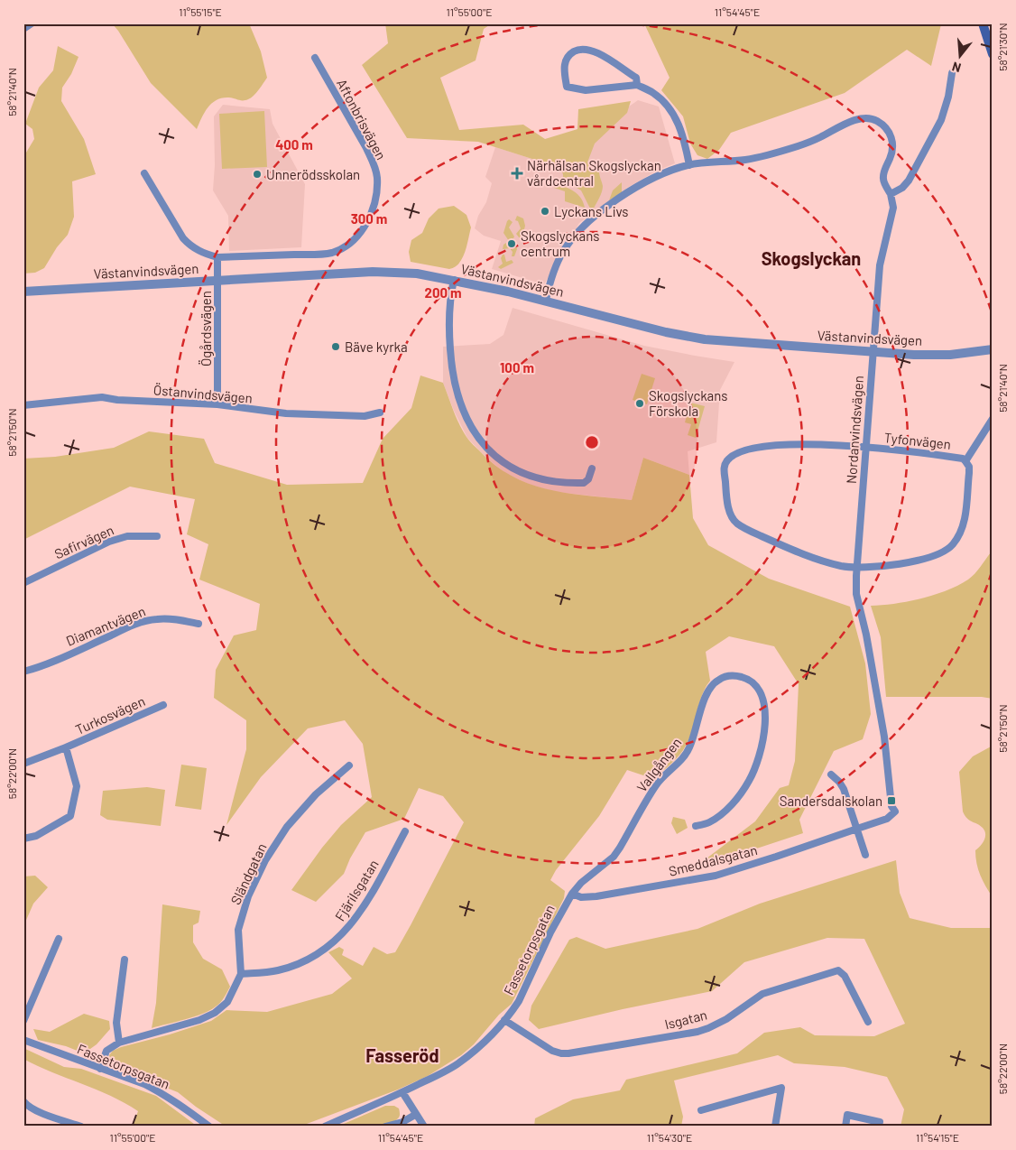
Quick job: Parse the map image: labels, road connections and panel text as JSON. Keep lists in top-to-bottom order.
{
  "streets": {
    "street": [
      "Aftonbrisvägen",
      "Västanvindsvägen",
      "Ögårdsvägen",
      "Östanvindsvägen",
      "Nordanvindsvägen",
      "Tyfonvägen",
      "Safirvägen",
      "Diamantvägen",
      "Turkosvägen",
      "Vallgången",
      "Smeddalsgatan",
      "Sländgatan",
      "Fjärilsgatan",
      "Fassetorpsgatan",
      "Isgatan"
    ]
  },
  "crossings": [
    ["Aftonbrisvägen", "Ögårdsvägen"],
    ["Västanvindsvägen", "Ögårdsvägen"],
    ["Västanvindsvägen", "Nordanvindsvägen"],
    ["Ögårdsvägen", "Östanvindsvägen"],
    ["Nordanvindsvägen", "Tyfonvägen"],
    ["Nordanvindsvägen", "Smeddalsgatan"],
    ["Vallgången", "Smeddalsgatan"],
    ["Vallgången", "Fassetorpsgatan"],
    ["Smeddalsgatan", "Fassetorpsgatan"],
    ["Sländgatan", "Fjärilsgatan"],
    ["Fassetorpsgatan", "Isgatan"]
  ],
  "districts": ["Skogslyckan", "Fasseröd"],
  "places": {
    "health": ["Närhälsan Skogslyckan vårdcentral"],
    "other": [
      "Unnerödsskolan",
      "Lyckans Livs",
      "Skogslyckans centrum",
      "Bäve kyrka",
      "Skogslyckans Förskola"
    ],
    "transit": ["Sandersdalskolan"]
  },
  "north": "bottom",
  "coordinates": [
    "11°55'15\"E",
    "11°55'00\"E",
    "11°54'45\"E",
    "58°21'30\"N",
    "58°21'40\"N",
    "58°21'50\"N",
    "58°22'00\"N",
    "11°54'30\"E",
    "11°54'15\"E"
  ],
  "rings": [
    "400 m",
    "300 m",
    "200 m",
    "100 m"
  ]
}
